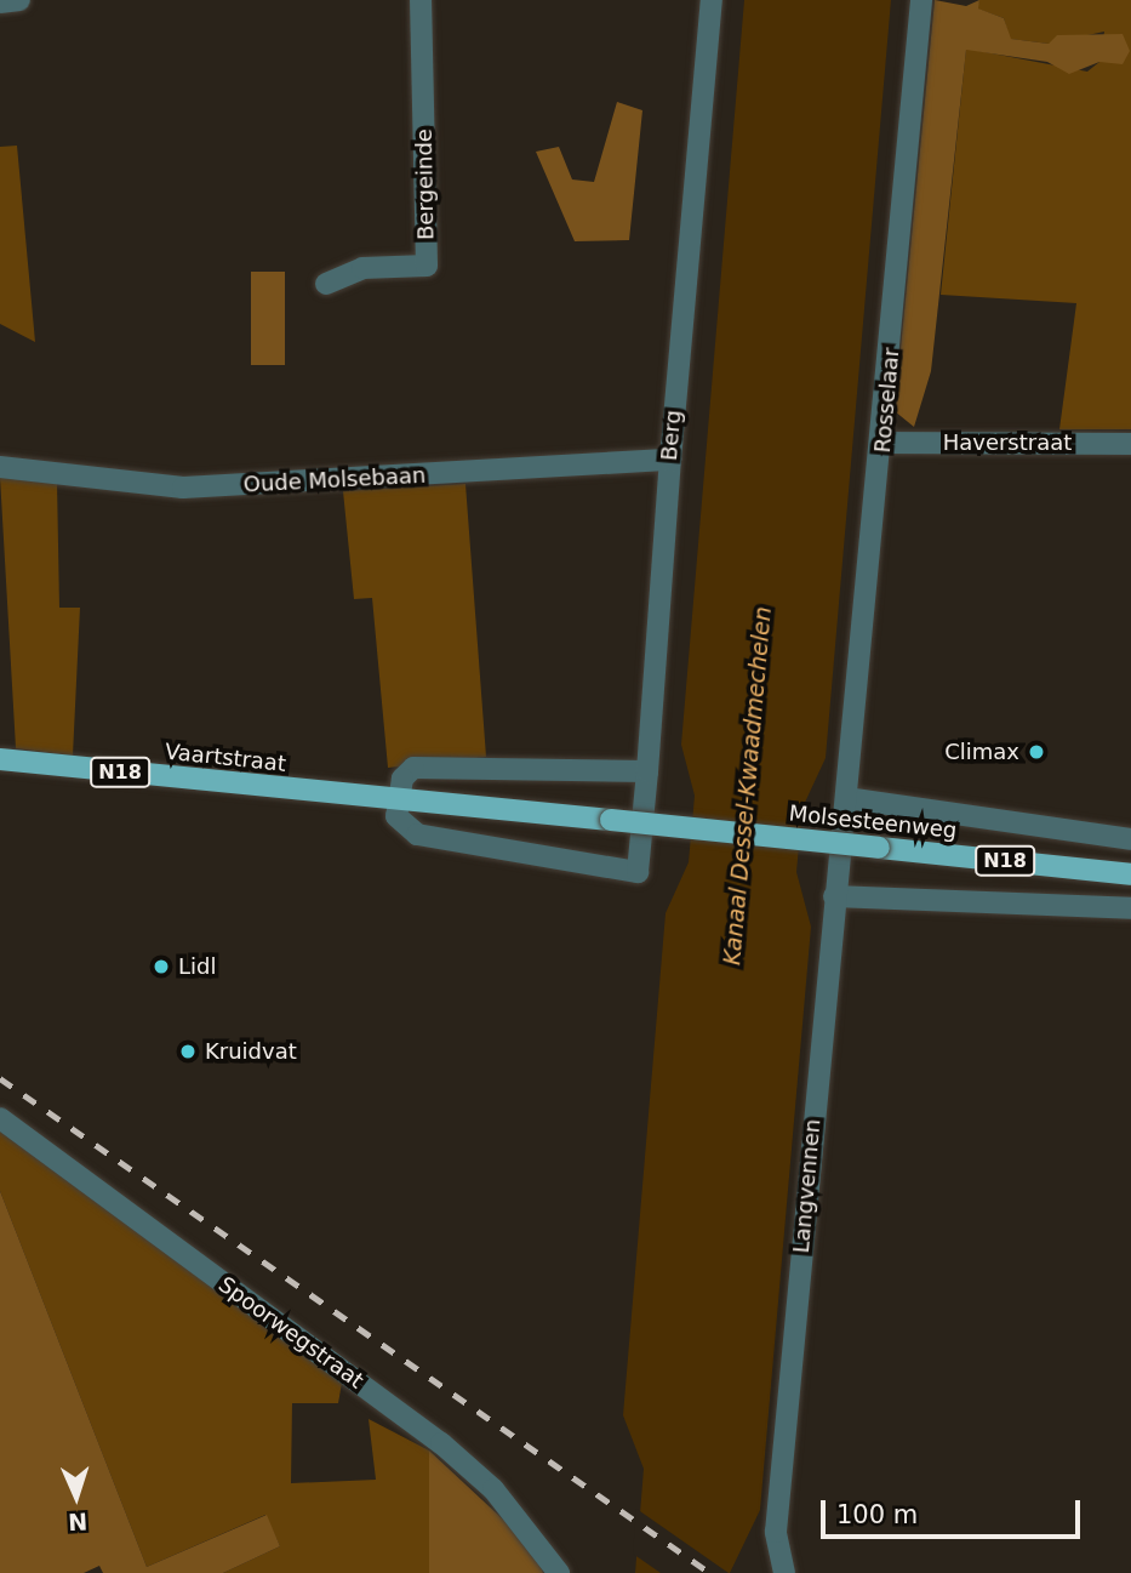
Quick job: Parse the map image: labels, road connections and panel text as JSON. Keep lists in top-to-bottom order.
{
  "streets": {
    "main road": ["Vaartstraat", "N18", "Molsesteenweg"],
    "street": [
      "Bergeinde",
      "Rosselaar",
      "Berg",
      "Haverstraat",
      "Oude Molsebaan",
      "Langvennen",
      "Spoorwegstraat"
    ]
  },
  "crossings": [
    ["Rosselaar", "Haverstraat"],
    ["Rosselaar", "Molsesteenweg"],
    ["Rosselaar", "Langvennen"],
    ["Berg", "Oude Molsebaan"],
    ["Berg", "Vaartstraat"],
    ["Vaartstraat", "Molsesteenweg"],
    ["Molsesteenweg", "Langvennen"]
  ],
  "water": ["Kanaal Dessel-Kwaadmechelen"],
  "places": ["Climax", "Lidl", "Kruidvat"],
  "scale_bar": "100 m",
  "north": "bottom"
}
